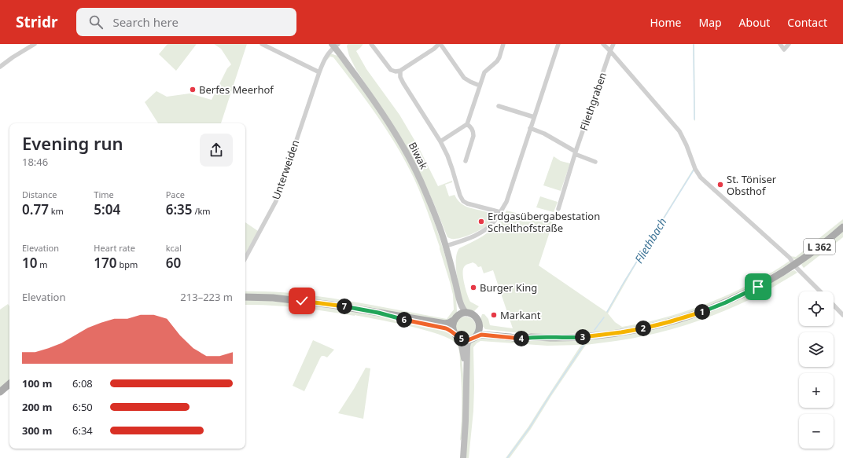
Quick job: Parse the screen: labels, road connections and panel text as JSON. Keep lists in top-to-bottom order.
{
  "streets": {
    "main road": ["L 362"],
    "street": ["Fliethgraben", "Biwak", "Unterweiden"]
  },
  "crossings": [
    ["Biwak", "Unterweiden"],
    ["Biwak", "L 362"]
  ],
  "water": ["Fliethbach"],
  "places": [
    "Berfes Meerhof",
    "St. Töniser Obsthof",
    "Erdgasübergabestation Schelthofstraße",
    "Burger King",
    "Markant"
  ],
  "page": {
    "header": "Stridr",
    "search": "Search here",
    "nav": [
      "Home",
      "Map",
      "About",
      "Contact"
    ],
    "heading": ["Evening run", "18:46"],
    "stats": [
      ["Distance", "0.77 km"],
      ["Time", "5:04"],
      ["Pace", "6:35 /km"],
      ["Elevation", "10 m"],
      ["Heart rate", "170 bpm"],
      ["kcal", "60"]
    ],
    "chart": ["Elevation", "213–223 m"],
    "map_buttons": ["+", "−"],
    "pins": [
      "7",
      "1",
      "6",
      "2",
      "3",
      "4",
      "5"
    ],
    "list": [
      {
        "name": "100 m",
        "note": "6:08"
      },
      {
        "name": "200 m",
        "note": "6:50"
      },
      {
        "name": "300 m",
        "note": "6:34"
      }
    ]
  }
}
